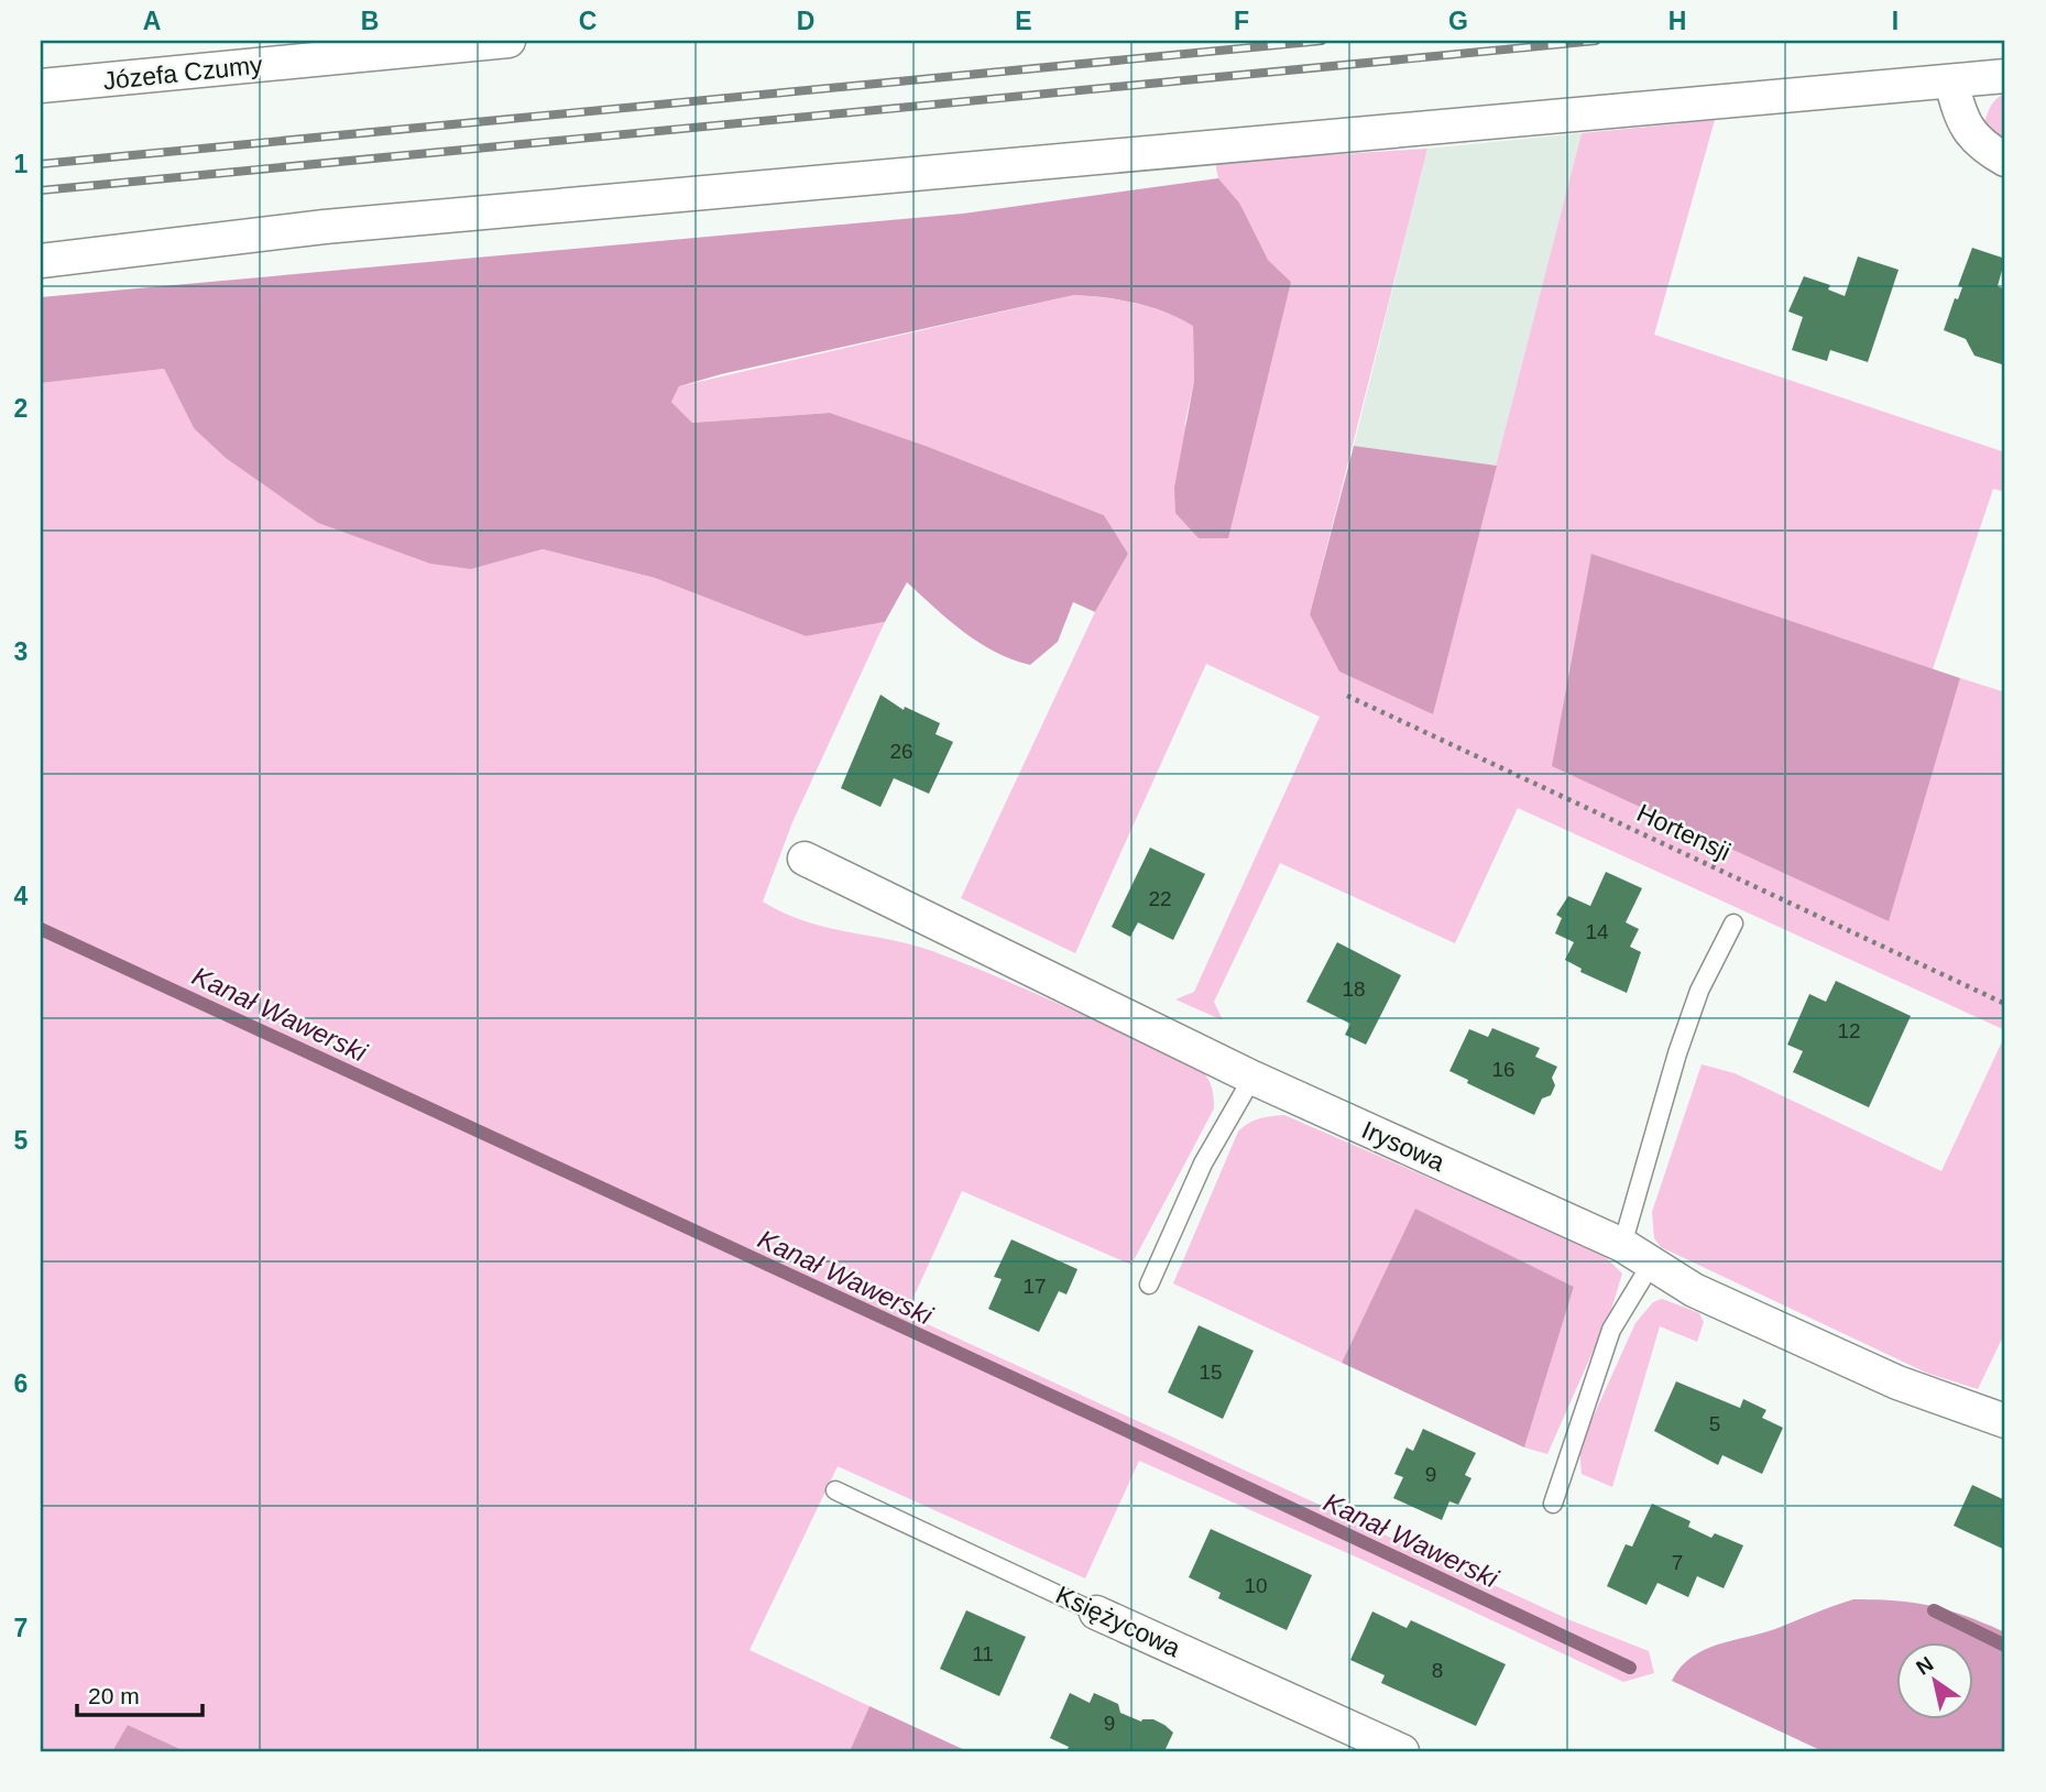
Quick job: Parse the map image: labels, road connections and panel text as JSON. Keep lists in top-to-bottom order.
{
  "streets": {
    "street": ["Józefa Czumy", "Irysowa", "Księżycowa"],
    "path": ["Hortensji"]
  },
  "water": ["Kanał Wawerski"],
  "house_numbers": [
    "26",
    "22",
    "14",
    "18",
    "12",
    "16",
    "17",
    "15",
    "5",
    "9",
    "7",
    "10",
    "11",
    "8",
    "9"
  ],
  "scale_bar": "20 m",
  "north": "top left",
  "grid": {
    "columns": [
      "A",
      "B",
      "C",
      "D",
      "E",
      "F",
      "G",
      "H",
      "I"
    ],
    "rows": [
      "1",
      "2",
      "3",
      "4",
      "5",
      "6",
      "7"
    ]
  }
}
